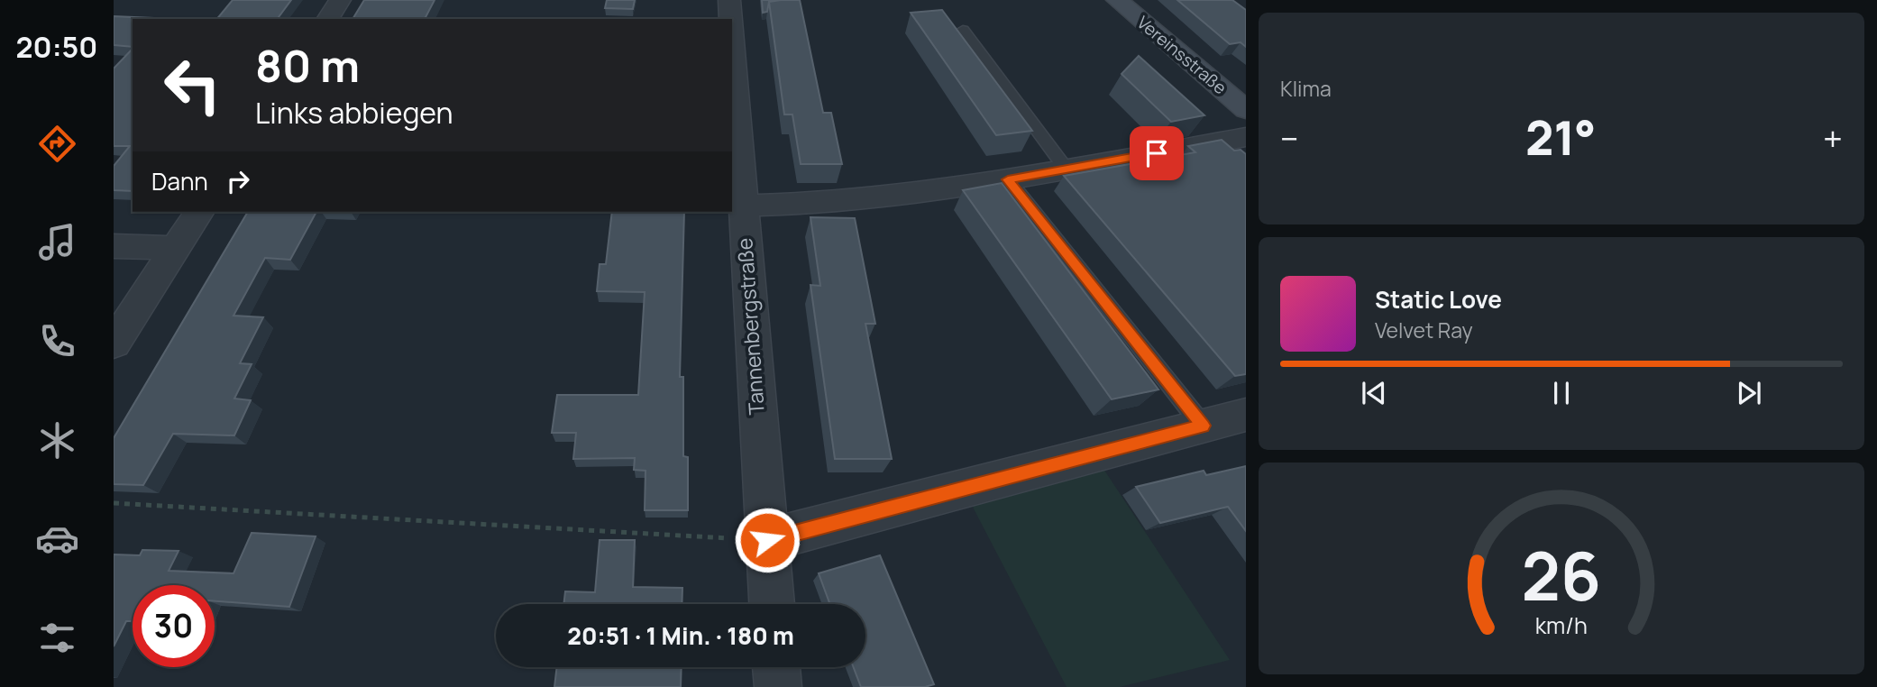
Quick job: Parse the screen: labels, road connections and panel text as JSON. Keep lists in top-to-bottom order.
{
  "streets": {
    "street": ["Vereinsstraße", "Tannenbergstraße"]
  },
  "page": {
    "tabs": "20:50",
    "tile": "Klima",
    "turn": ["80 m", "Links abbiegen"],
    "heat": ["−", "21°", "+"],
    "then": "Dann",
    "song": ["Static Love", "Velvet Ray"],
    "limit": "30",
    "trip": "20:51 · 1 Min. · 180 m",
    "gauge": ["26", "km/h"]
  }
}
